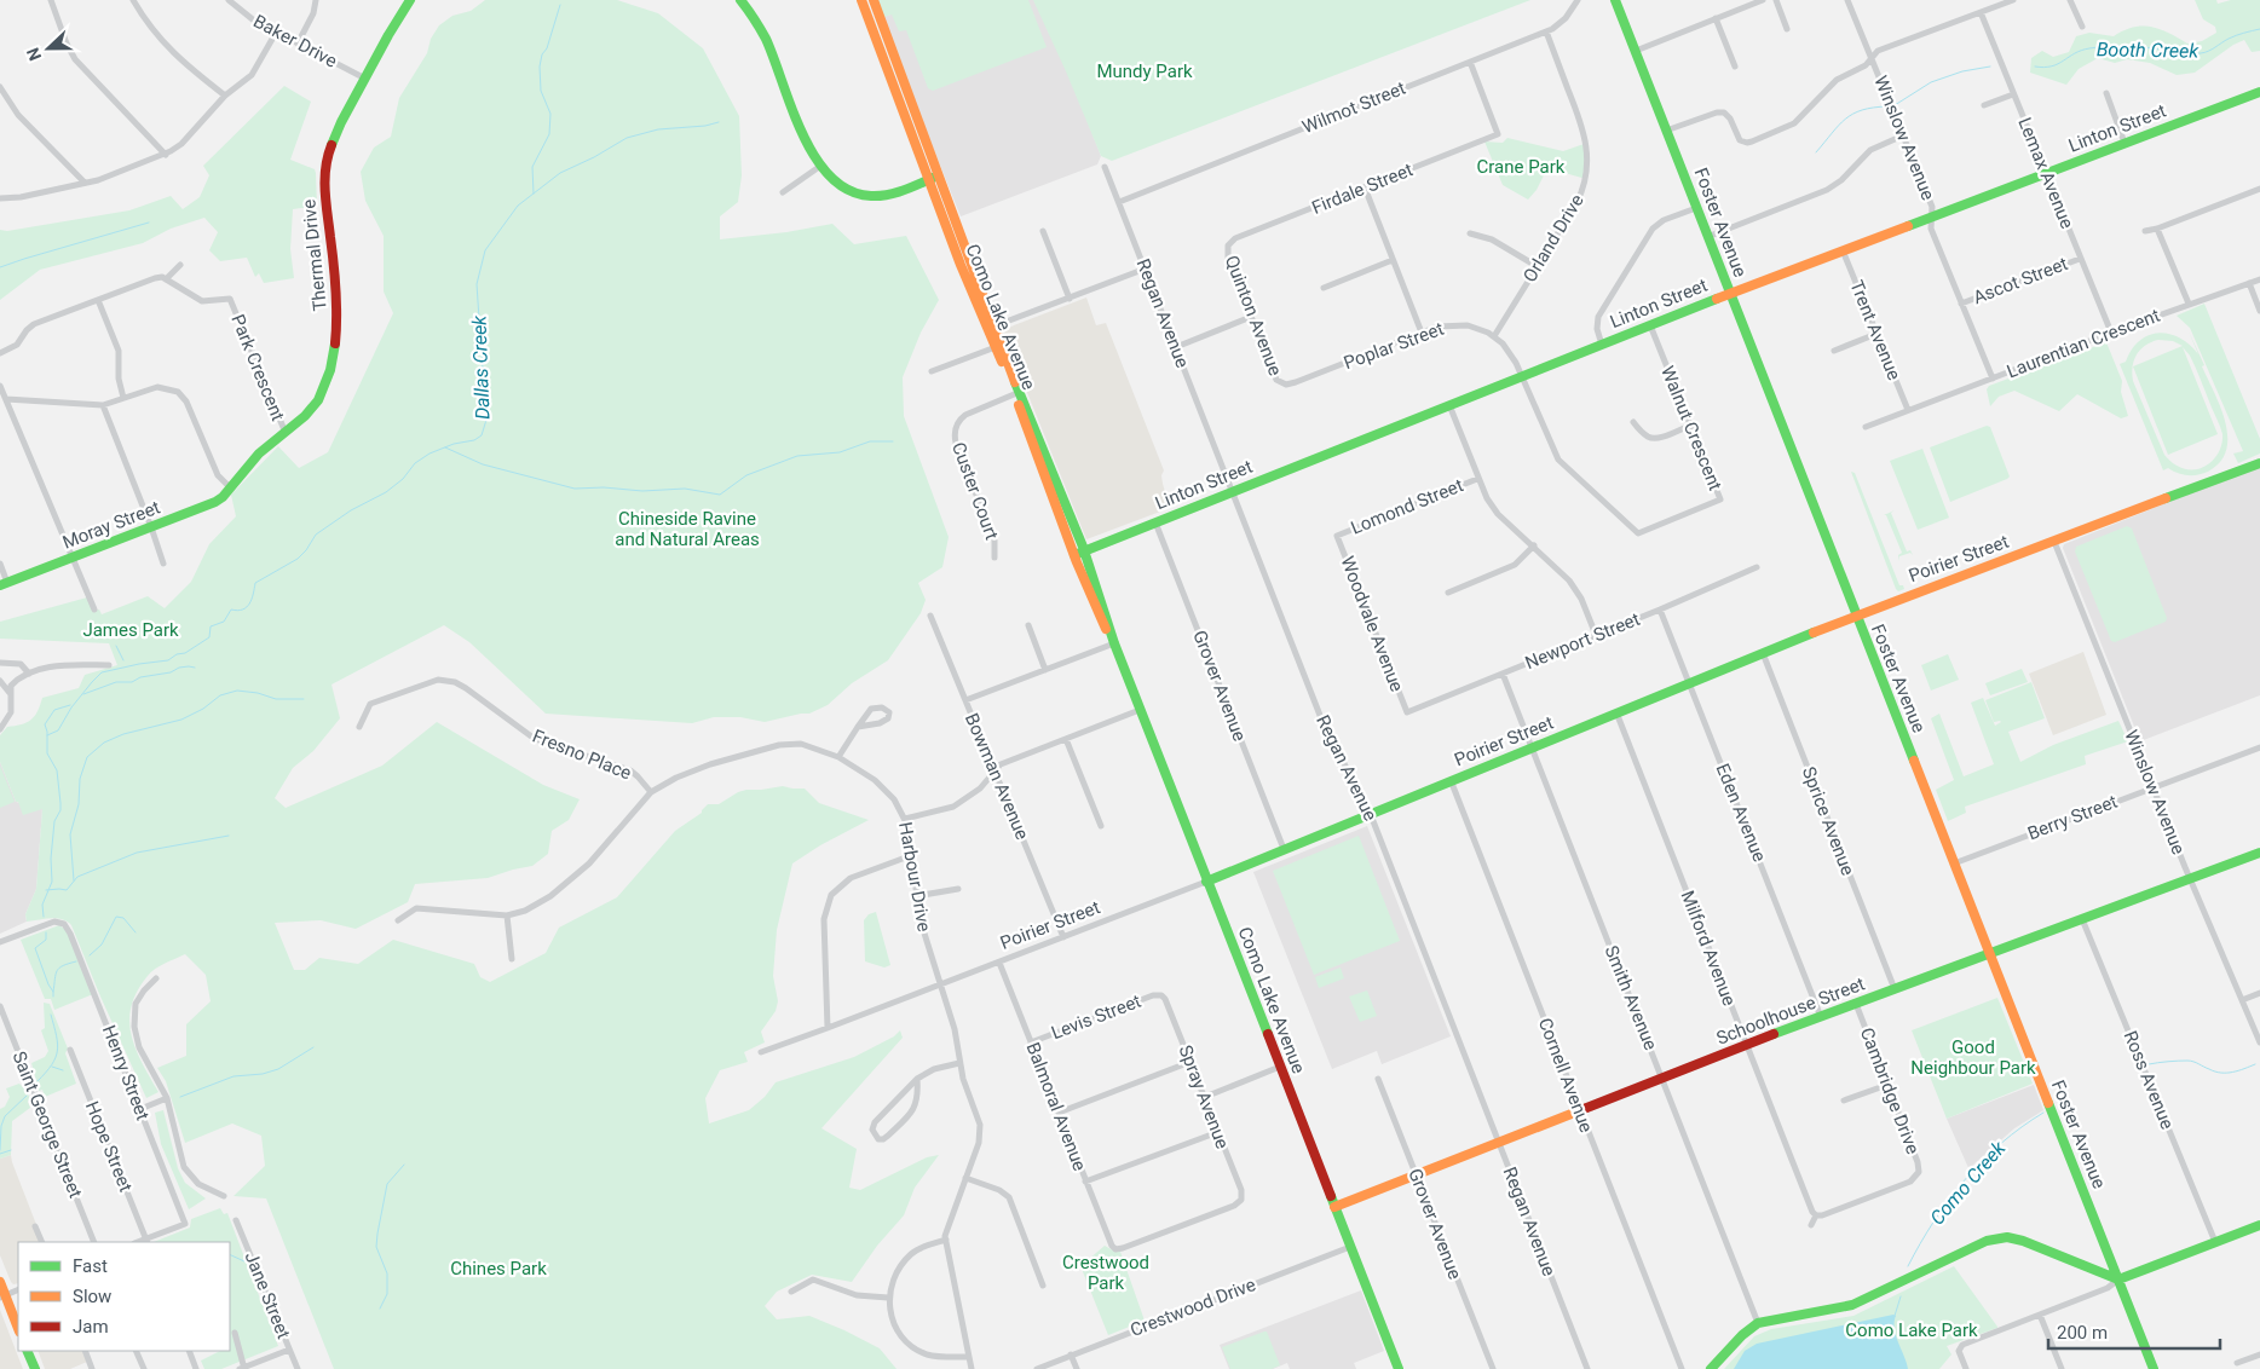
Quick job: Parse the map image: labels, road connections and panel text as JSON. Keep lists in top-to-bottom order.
{
  "streets": {
    "street": [
      "Baker Drive",
      "Wilmot Street",
      "Linton Street",
      "Winslow Avenue",
      "Lemax Avenue",
      "Firdale Street",
      "Foster Avenue",
      "Orland Drive",
      "Thermal Drive",
      "Ascot Street",
      "Regan Avenue",
      "Quinton Avenue",
      "Como Lake Avenue",
      "Trent Avenue",
      "Laurentian Crescent",
      "Poplar Street",
      "Park Crescent",
      "Walnut Crescent",
      "Custer Court",
      "Lomond Street",
      "Moray Street",
      "Poirier Street",
      "Woodvale Avenue",
      "Newport Street",
      "Grover Avenue",
      "Fresno Place",
      "Bowman Avenue",
      "Eden Avenue",
      "Berry Street",
      "Sprice Avenue",
      "Harbour Drive",
      "Milford Avenue",
      "Smith Avenue",
      "Schoolhouse Street",
      "Levis Street",
      "Henry Street",
      "Cornell Avenue",
      "Ross Avenue",
      "Cambridge Drive",
      "Spray Avenue",
      "Balmoral Avenue",
      "Saint George Street",
      "Hope Street",
      "Jane Street",
      "Crestwood Drive"
    ]
  },
  "crossings": [
    ["Baker Drive", "Thermal Drive"],
    ["Wilmot Street", "Firdale Street"],
    ["Wilmot Street", "Orland Drive"],
    ["Wilmot Street", "Regan Avenue"],
    ["Linton Street", "Winslow Avenue"],
    ["Linton Street", "Lemax Avenue"],
    ["Linton Street", "Foster Avenue"],
    ["Linton Street", "Regan Avenue"],
    ["Linton Street", "Como Lake Avenue"],
    ["Linton Street", "Trent Avenue"],
    ["Linton Street", "Walnut Crescent"],
    ["Linton Street", "Grover Avenue"],
    ["Winslow Avenue", "Ascot Street"],
    ["Winslow Avenue", "Laurentian Crescent"],
    ["Winslow Avenue", "Poirier Street"],
    ["Winslow Avenue", "Berry Street"],
    ["Winslow Avenue", "Schoolhouse Street"],
    ["Lemax Avenue", "Ascot Street"],
    ["Lemax Avenue", "Laurentian Crescent"],
    ["Firdale Street", "Quinton Avenue"],
    ["Foster Avenue", "Poirier Street"],
    ["Foster Avenue", "Berry Street"],
    ["Foster Avenue", "Schoolhouse Street"],
    ["Orland Drive", "Poplar Street"],
    ["Thermal Drive", "Park Crescent"],
    ["Thermal Drive", "Moray Street"],
    ["Regan Avenue", "Poirier Street"],
    ["Regan Avenue", "Schoolhouse Street"],
    ["Quinton Avenue", "Poplar Street"],
    ["Como Lake Avenue", "Custer Court"],
    ["Como Lake Avenue", "Poirier Street"],
    ["Como Lake Avenue", "Schoolhouse Street"],
    ["Como Lake Avenue", "Crestwood Drive"],
    ["Trent Avenue", "Laurentian Crescent"],
    ["Lomond Street", "Woodvale Avenue"],
    ["Poirier Street", "Grover Avenue"],
    ["Poirier Street", "Bowman Avenue"],
    ["Poirier Street", "Eden Avenue"],
    ["Poirier Street", "Sprice Avenue"],
    ["Poirier Street", "Harbour Drive"],
    ["Poirier Street", "Milford Avenue"],
    ["Poirier Street", "Smith Avenue"],
    ["Poirier Street", "Cornell Avenue"],
    ["Poirier Street", "Balmoral Avenue"],
    ["Woodvale Avenue", "Newport Street"],
    ["Newport Street", "Eden Avenue"],
    ["Newport Street", "Smith Avenue"],
    ["Grover Avenue", "Schoolhouse Street"],
    ["Fresno Place", "Harbour Drive"],
    ["Eden Avenue", "Schoolhouse Street"],
    ["Sprice Avenue", "Schoolhouse Street"],
    ["Milford Avenue", "Schoolhouse Street"],
    ["Milford Avenue", "Cambridge Drive"],
    ["Smith Avenue", "Schoolhouse Street"],
    ["Schoolhouse Street", "Cornell Avenue"],
    ["Schoolhouse Street", "Ross Avenue"],
    ["Schoolhouse Street", "Cambridge Drive"],
    ["Levis Street", "Spray Avenue"],
    ["Levis Street", "Balmoral Avenue"],
    ["Henry Street", "Hope Street"],
    ["Spray Avenue", "Balmoral Avenue"]
  ],
  "water": ["Booth Creek", "Dallas Creek", "Como Creek"],
  "parks": [
    "Mundy Park",
    "Crane Park",
    "Chineside Ravine and Natural Areas",
    "James Park",
    "Good Neighbour Park",
    "Crestwood Park",
    "Chines Park",
    "Como Lake Park"
  ],
  "legend": ["Fast", "Slow", "Jam"],
  "scale_bar": "200 m",
  "north": "left"
}
